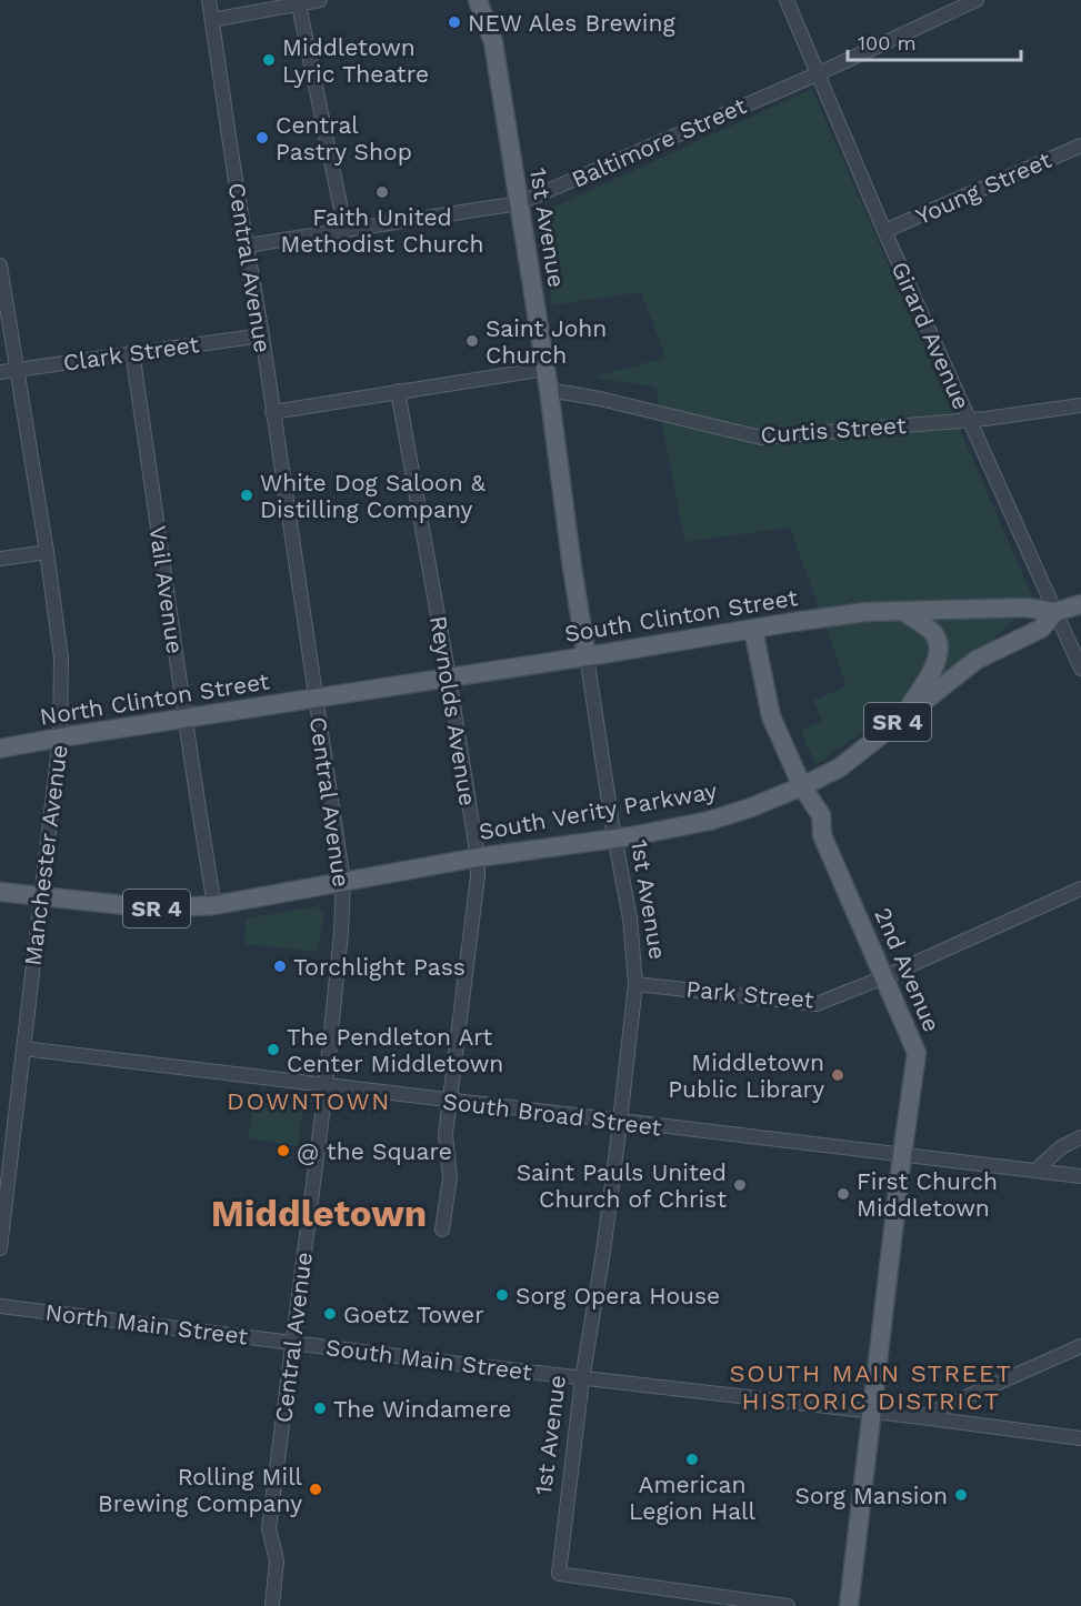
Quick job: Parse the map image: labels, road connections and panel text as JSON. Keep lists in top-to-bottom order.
{
  "streets": {
    "main road": [
      "1st Avenue",
      "South Clinton Street",
      "North Clinton Street",
      "SR 4",
      "South Verity Parkway",
      "2nd Avenue"
    ],
    "street": [
      "Baltimore Street",
      "Young Street",
      "Central Avenue",
      "Girard Avenue",
      "Clark Street",
      "Curtis Street",
      "Vail Avenue",
      "Reynolds Avenue",
      "Manchester Avenue",
      "Park Street",
      "South Broad Street",
      "North Main Street",
      "South Main Street"
    ]
  },
  "crossings": [
    ["Baltimore Street", "1st Avenue"],
    ["Baltimore Street", "Central Avenue"],
    ["Baltimore Street", "Girard Avenue"],
    ["Young Street", "Girard Avenue"],
    ["1st Avenue", "Curtis Street"],
    ["1st Avenue", "South Clinton Street"],
    ["1st Avenue", "South Verity Parkway"],
    ["1st Avenue", "Park Street"],
    ["1st Avenue", "South Broad Street"],
    ["1st Avenue", "South Main Street"],
    ["Central Avenue", "Clark Street"],
    ["Central Avenue", "South Clinton Street"],
    ["Central Avenue", "North Clinton Street"],
    ["Central Avenue", "SR 4"],
    ["Central Avenue", "South Verity Parkway"],
    ["Central Avenue", "South Broad Street"],
    ["Central Avenue", "North Main Street"],
    ["Central Avenue", "South Main Street"],
    ["Girard Avenue", "Curtis Street"],
    ["Girard Avenue", "South Clinton Street"],
    ["Girard Avenue", "South Verity Parkway"],
    ["Clark Street", "Vail Avenue"],
    ["Clark Street", "Manchester Avenue"],
    ["Vail Avenue", "North Clinton Street"],
    ["Vail Avenue", "SR 4"],
    ["South Clinton Street", "North Clinton Street"],
    ["South Clinton Street", "Reynolds Avenue"],
    ["South Clinton Street", "South Verity Parkway"],
    ["South Clinton Street", "2nd Avenue"],
    ["North Clinton Street", "Manchester Avenue"],
    ["Reynolds Avenue", "South Verity Parkway"],
    ["Reynolds Avenue", "South Broad Street"],
    ["SR 4", "South Verity Parkway"],
    ["SR 4", "Manchester Avenue"],
    ["South Verity Parkway", "2nd Avenue"],
    ["Manchester Avenue", "South Broad Street"],
    ["2nd Avenue", "Park Street"],
    ["2nd Avenue", "South Broad Street"],
    ["2nd Avenue", "South Main Street"],
    ["North Main Street", "South Main Street"]
  ],
  "districts": ["DOWNTOWN", "Middletown", "SOUTH MAIN STREET HISTORIC DISTRICT"],
  "places": [
    "NEW Ales Brewing",
    "Middletown Lyric Theatre",
    "Central Pastry Shop",
    "Faith United Methodist Church",
    "Saint John Church",
    "White Dog Saloon & Distilling Company",
    "Torchlight Pass",
    "The Pendleton Art Center Middletown",
    "Middletown Public Library",
    "@ the Square",
    "Saint Pauls United Church of Christ",
    "First Church Middletown",
    "Sorg Opera House",
    "Goetz Tower",
    "The Windamere",
    "American Legion Hall",
    "Rolling Mill Brewing Company",
    "Sorg Mansion"
  ],
  "scale_bar": "100 m"
}
